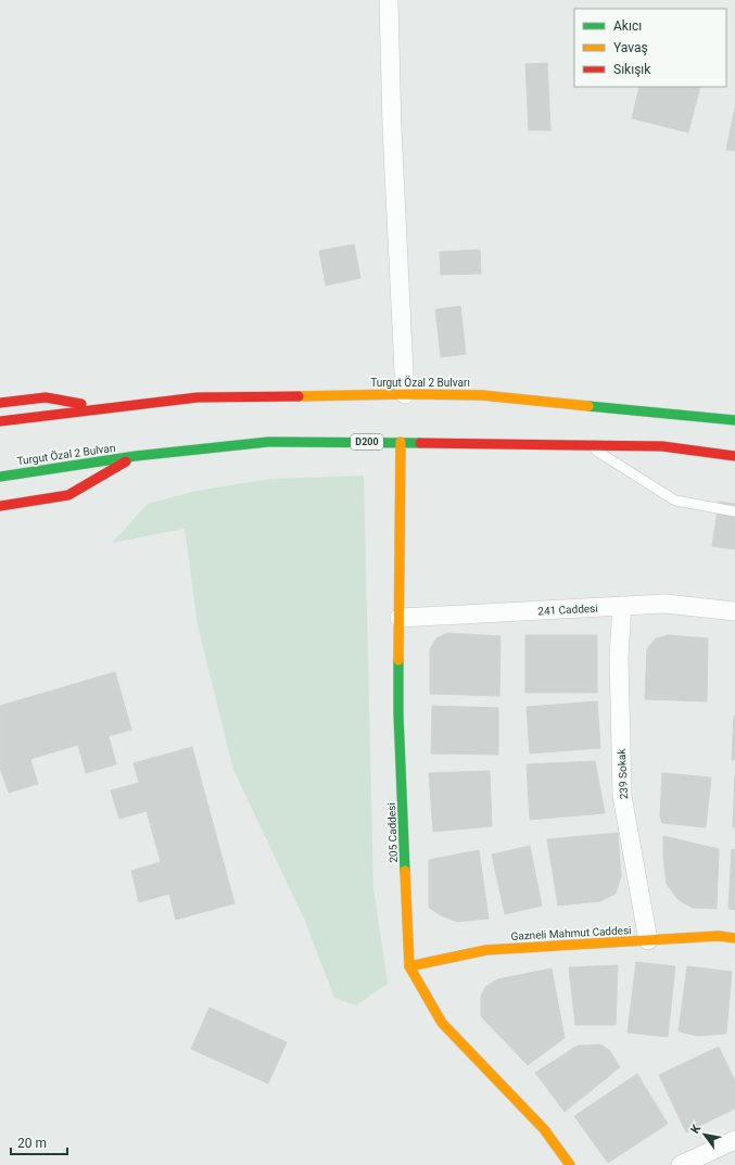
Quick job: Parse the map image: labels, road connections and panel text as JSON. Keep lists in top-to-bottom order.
{
  "streets": {
    "main road": [
      "Turgut Özal 2 Bulvarı",
      "D200",
      "205 Caddesi",
      "Gazneli Mahmut Caddesi"
    ],
    "street": ["241 Caddesi", "239 Sokak"]
  },
  "crossings": [
    ["Turgut Özal 2 Bulvarı", "205 Caddesi"],
    ["241 Caddesi", "239 Sokak"],
    ["241 Caddesi", "205 Caddesi"],
    ["239 Sokak", "Gazneli Mahmut Caddesi"],
    ["205 Caddesi", "Gazneli Mahmut Caddesi"]
  ],
  "legend": ["Akıcı", "Yavaş", "Sıkışık"],
  "scale_bar": "20 m",
  "north": "top left"
}
